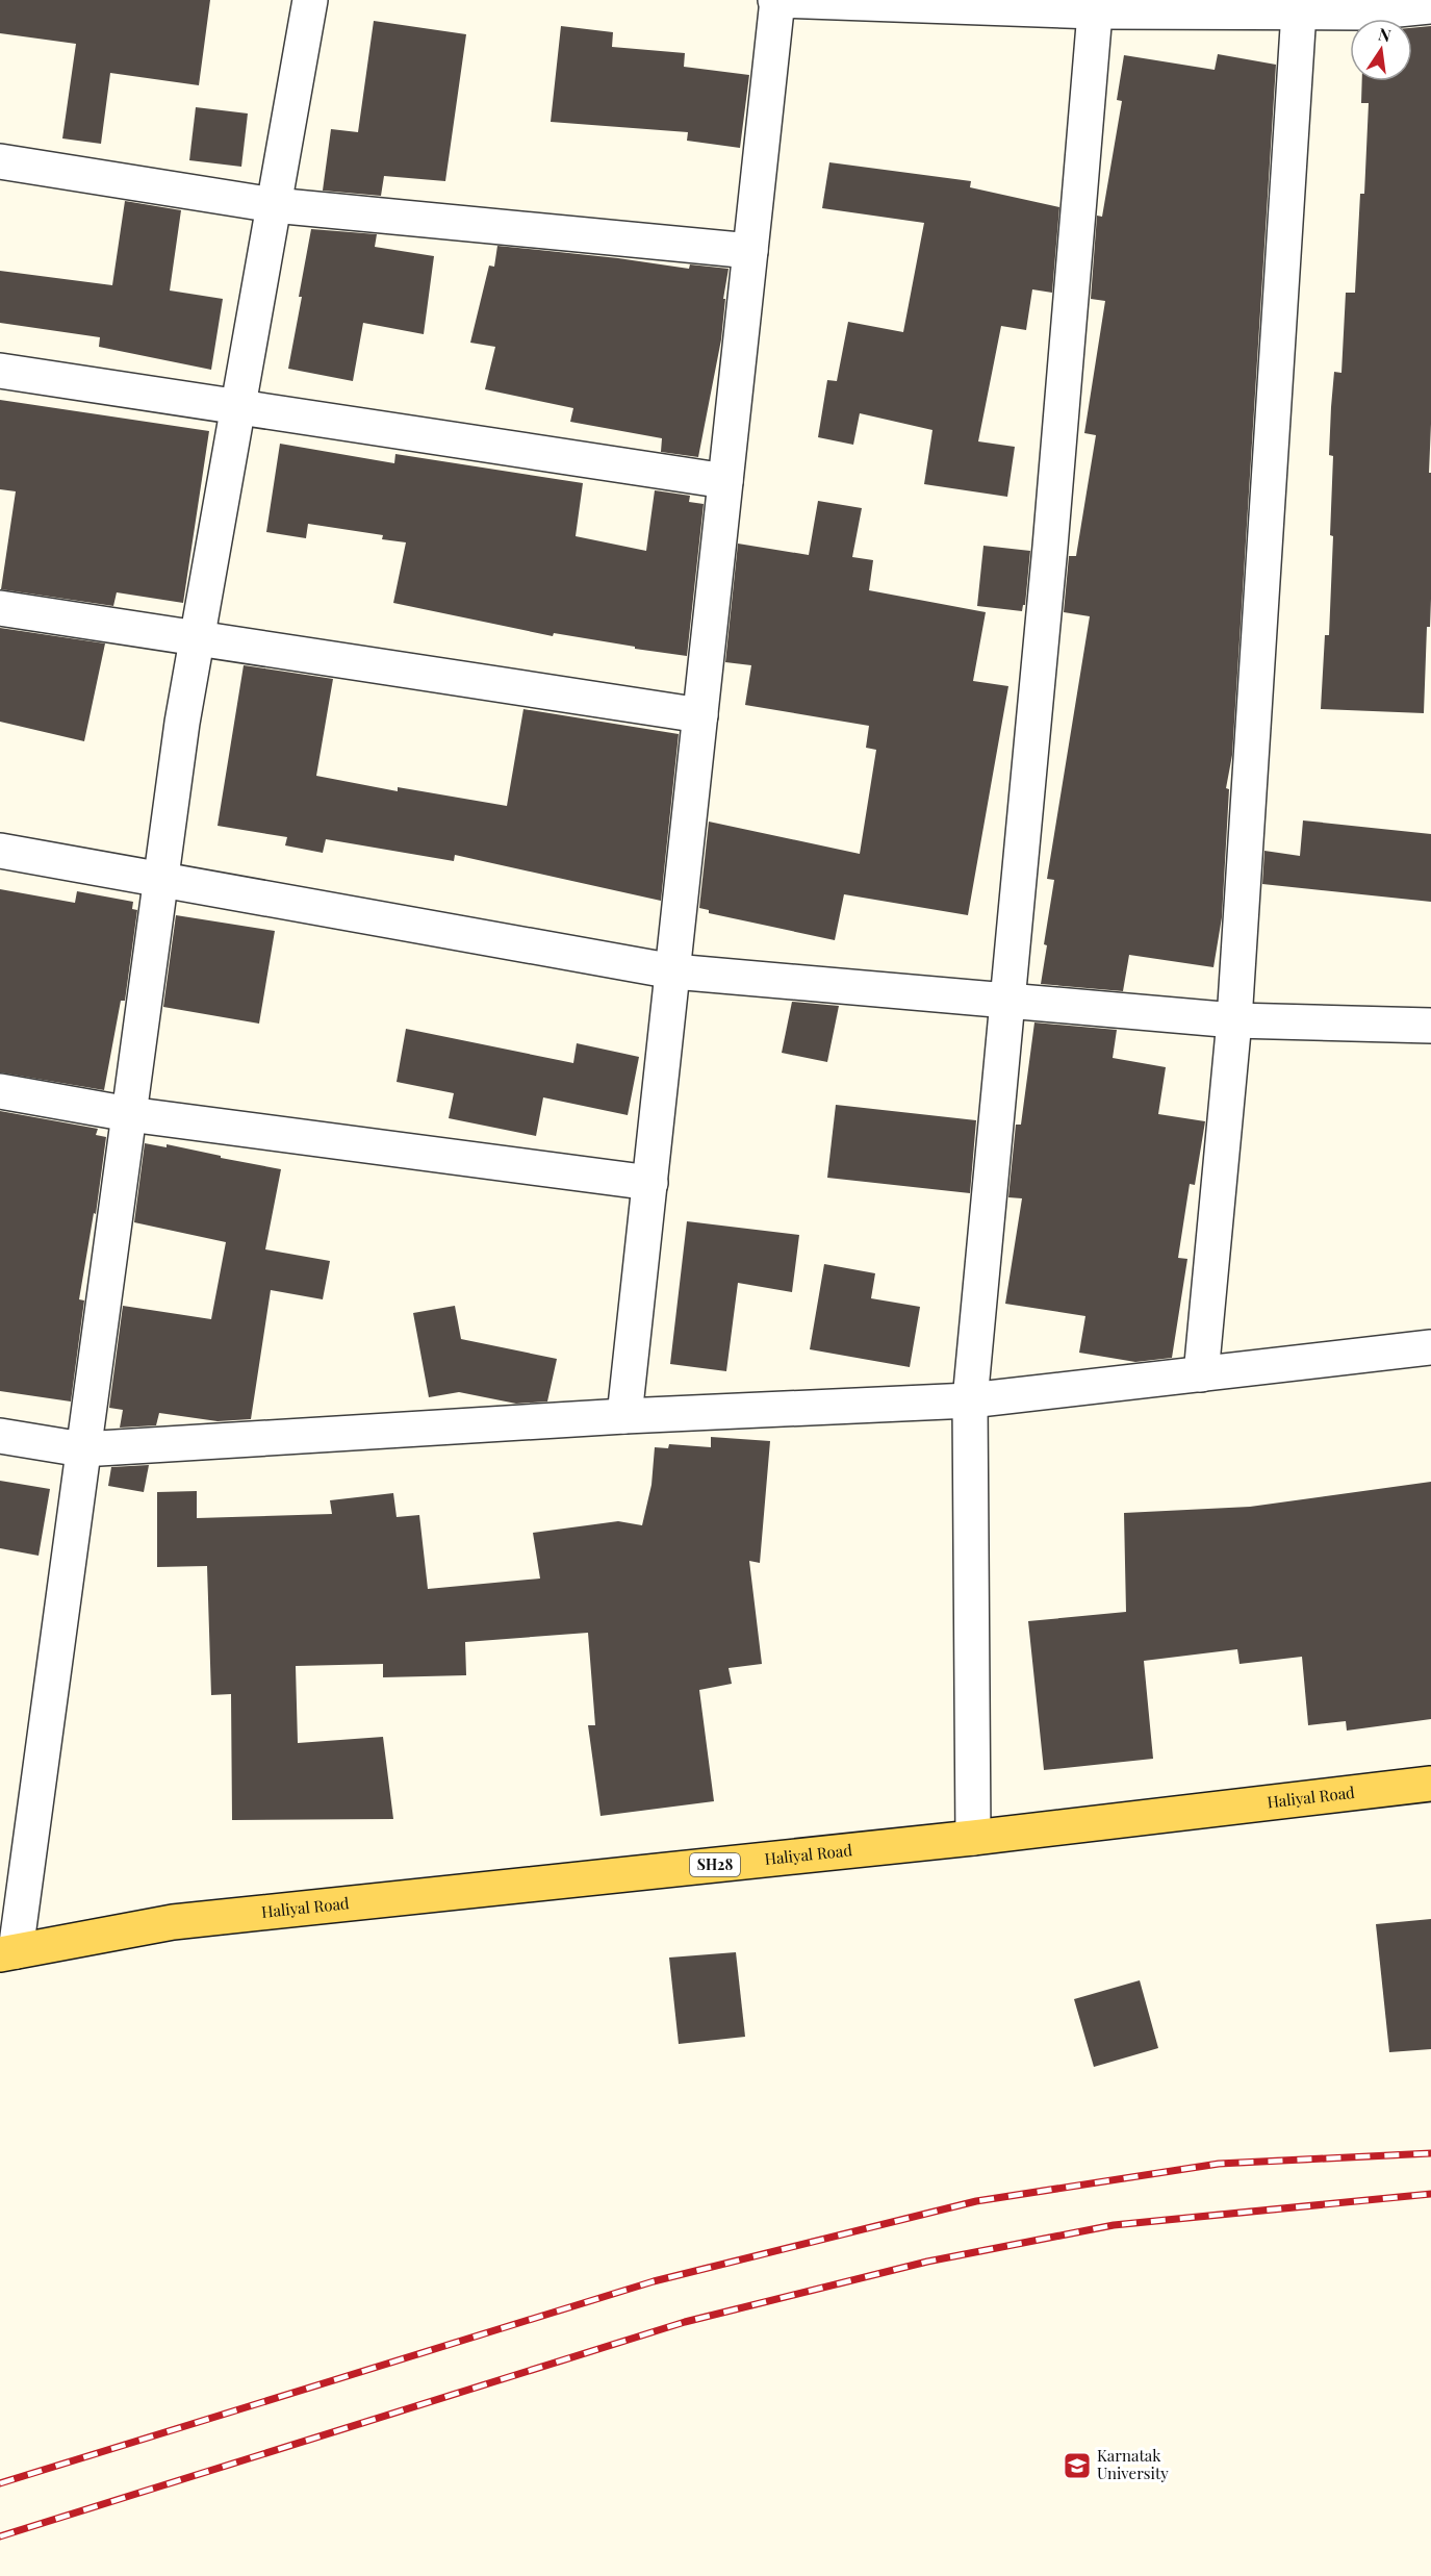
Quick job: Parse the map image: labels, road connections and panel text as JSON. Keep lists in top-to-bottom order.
{
  "streets": {
    "main road": ["Haliyal Road", "SH28"]
  },
  "places": {
    "school or university": ["Karnatak University"]
  },
  "north": "top"
}
